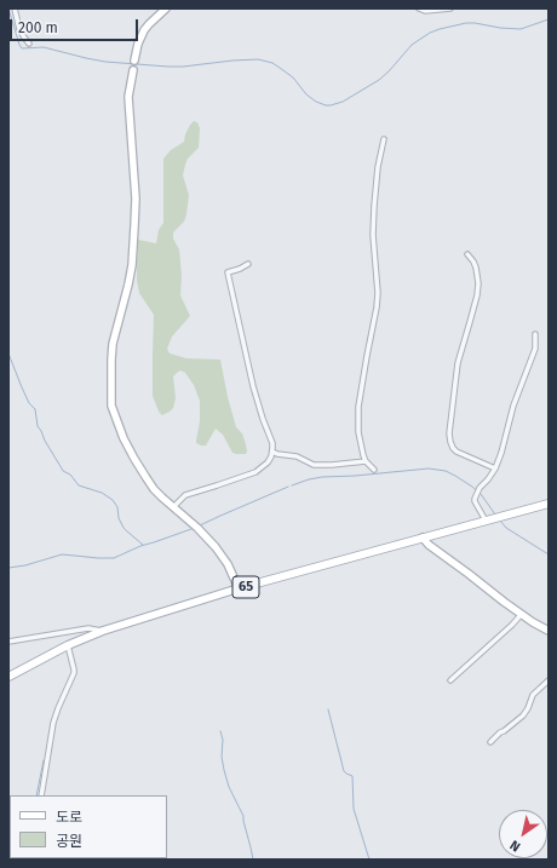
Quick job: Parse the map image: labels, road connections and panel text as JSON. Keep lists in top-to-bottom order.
{
  "streets": {
    "main road": ["65"]
  },
  "legend": ["도로", "공원"],
  "scale_bar": "200 m",
  "north": "bottom left"
}
